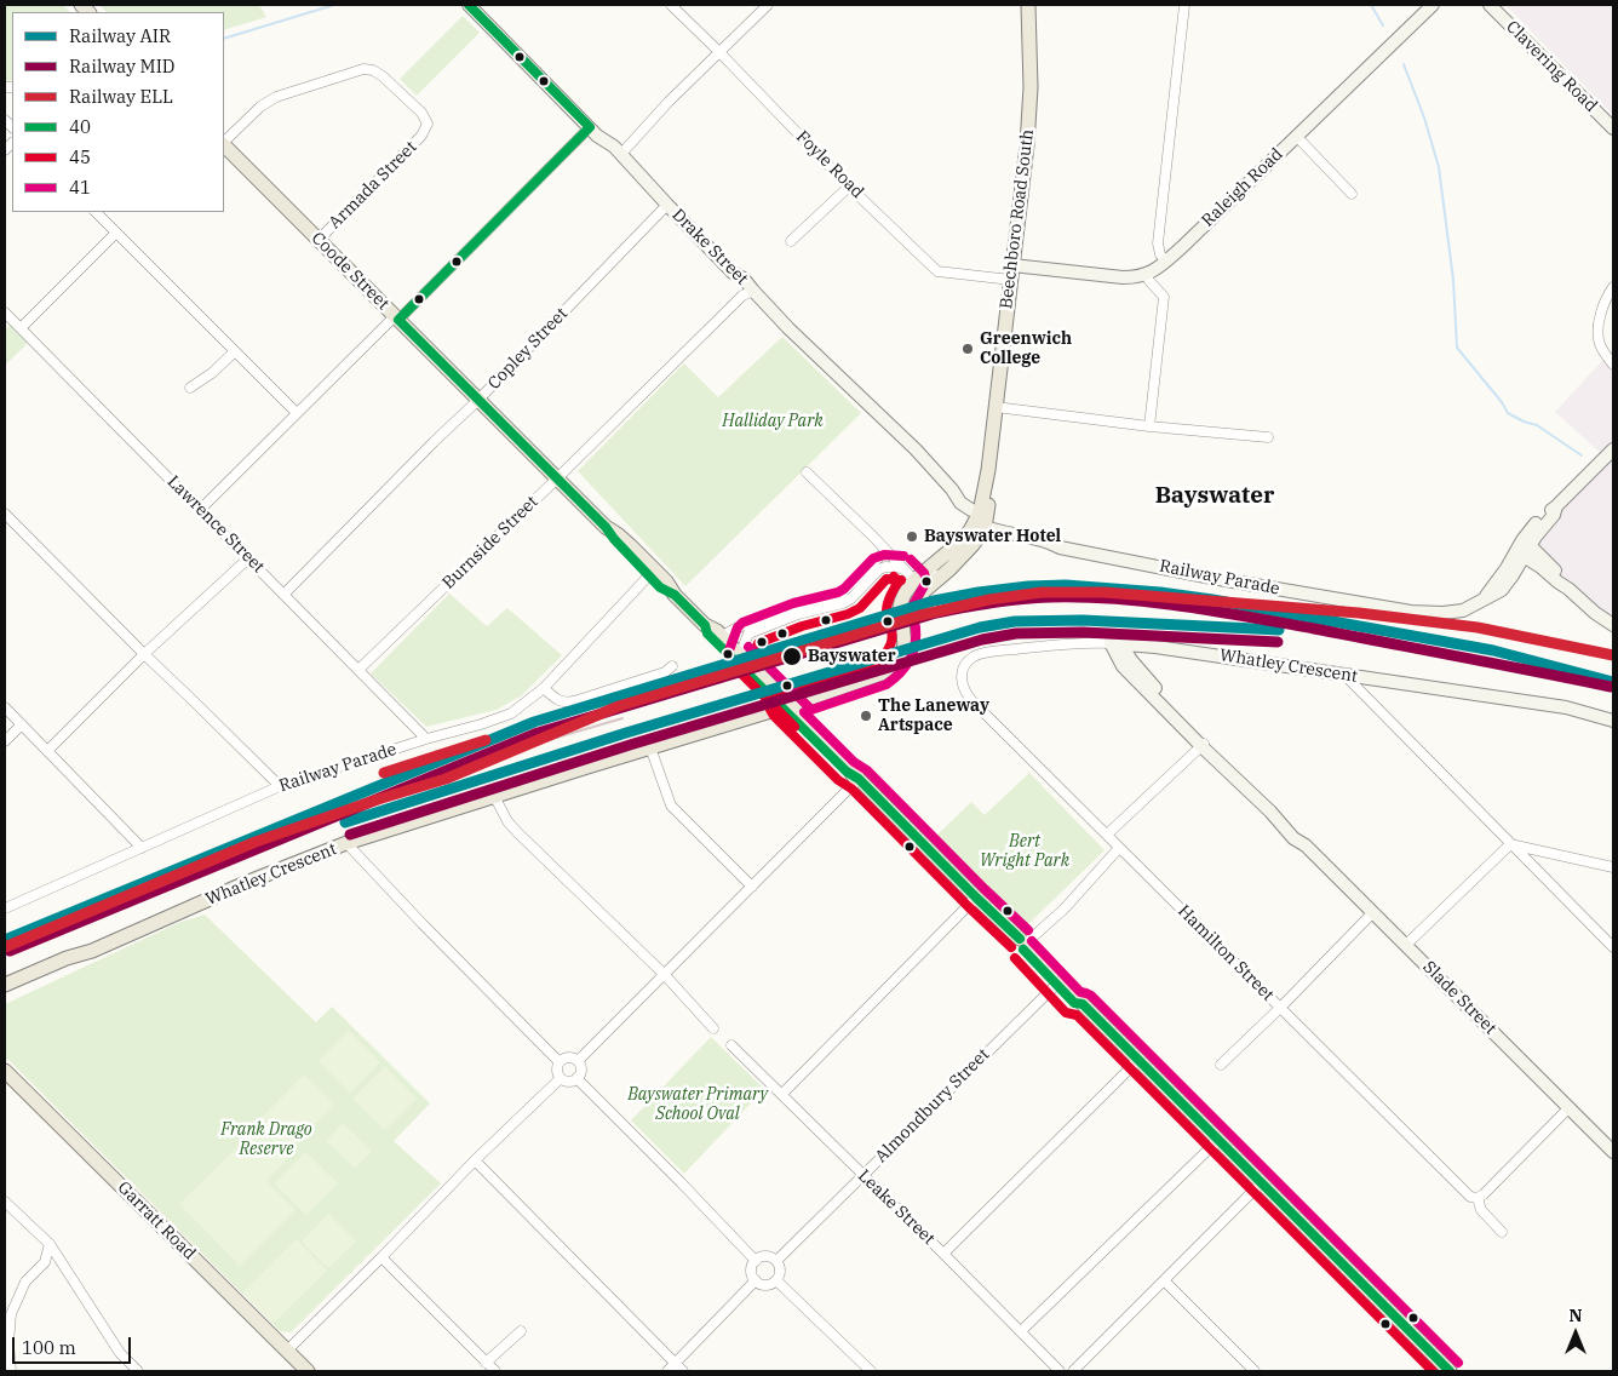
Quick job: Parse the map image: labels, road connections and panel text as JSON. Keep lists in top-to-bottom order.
{
  "streets": {
    "main road": [
      "Beechboro Road South",
      "Coode Street",
      "Whatley Crescent",
      "Garratt Road"
    ],
    "street": [
      "Clavering Road",
      "Foyle Road",
      "Armada Street",
      "Raleigh Road",
      "Drake Street",
      "Copley Street",
      "Lawrence Street",
      "Burnside Street",
      "Railway Parade",
      "Hamilton Street",
      "Slade Street",
      "Almondbury Street",
      "Leake Street"
    ]
  },
  "crossings": [
    ["Foyle Road", "Beechboro Road South"],
    ["Armada Street", "Coode Street"],
    ["Beechboro Road South", "Drake Street"],
    ["Beechboro Road South", "Railway Parade"],
    ["Drake Street", "Copley Street"],
    ["Drake Street", "Burnside Street"],
    ["Drake Street", "Railway Parade"],
    ["Coode Street", "Copley Street"],
    ["Coode Street", "Burnside Street"],
    ["Coode Street", "Railway Parade"],
    ["Coode Street", "Whatley Crescent"],
    ["Copley Street", "Lawrence Street"],
    ["Lawrence Street", "Burnside Street"],
    ["Lawrence Street", "Railway Parade"],
    ["Whatley Crescent", "Hamilton Street"],
    ["Whatley Crescent", "Slade Street"],
    ["Almondbury Street", "Leake Street"]
  ],
  "districts": ["Bayswater"],
  "parks": [
    "Halliday Park",
    "Bert Wright Park",
    "Bayswater Primary School Oval",
    "Frank Drago Reserve"
  ],
  "places": [
    "Greenwich College",
    "Bayswater Hotel",
    "Bayswater",
    "The Laneway Artspace"
  ],
  "lines": [
    "transit line 40",
    "transit line 41",
    "transit line 45",
    "rail line AIR",
    "rail line ELL",
    "rail line MID"
  ],
  "legend": [
    "Railway AIR",
    "Railway MID",
    "Railway ELL",
    "40",
    "45",
    "41"
  ],
  "scale_bar": "100 m",
  "north": "top"
}
